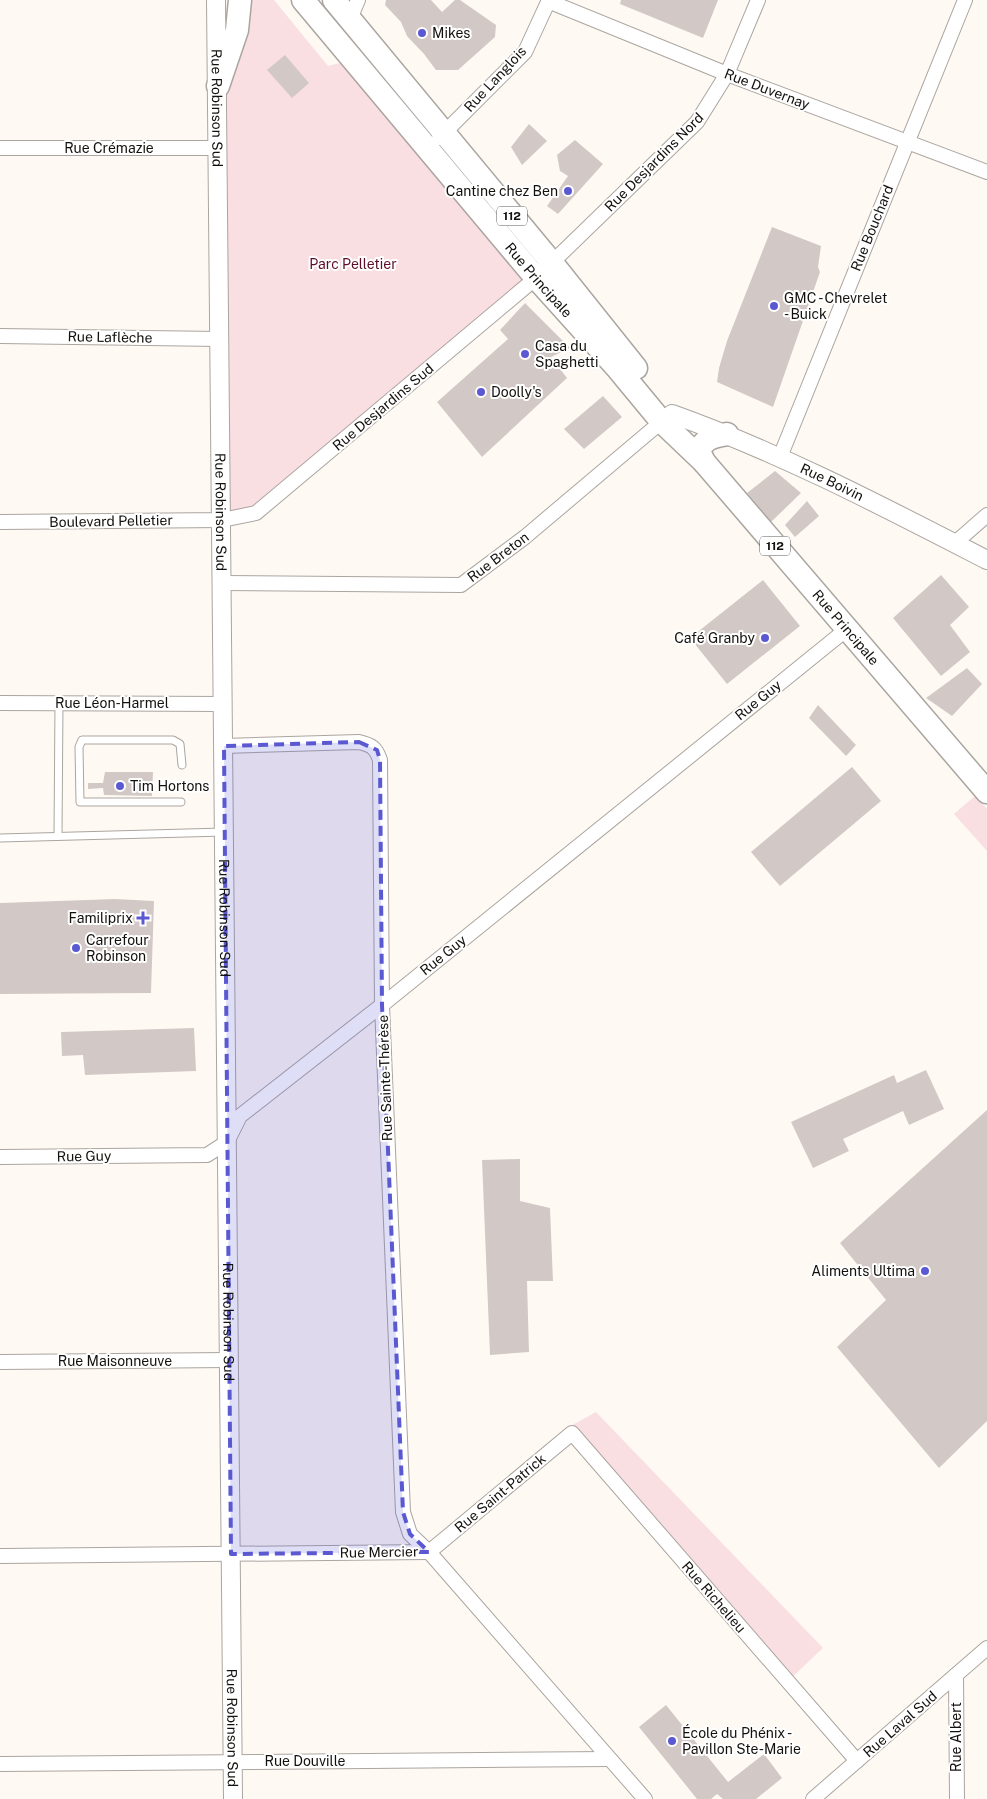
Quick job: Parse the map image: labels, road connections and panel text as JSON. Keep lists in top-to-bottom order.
{
  "streets": {
    "main road": ["112", "Rue Principale"],
    "street": [
      "Rue Langlois",
      "Rue Duvernay",
      "Rue Robinson Sud",
      "Rue Crémazie",
      "Rue Desjardins Nord",
      "Rue Bouchard",
      "Rue Laflèche",
      "Rue Desjardins Sud",
      "Rue Boivin",
      "Boulevard Pelletier",
      "Rue Breton",
      "Rue Guy",
      "Rue Léon-Harmel",
      "Rue Sainte-Thérèse",
      "Rue Maisonneuve",
      "Rue Saint-Patrick",
      "Rue Mercier",
      "Rue Richelieu",
      "Rue Laval Sud",
      "Rue Albert",
      "Rue Douville"
    ]
  },
  "crossings": [
    ["Rue Langlois", "Rue Duvernay"],
    ["Rue Langlois", "Rue Principale"],
    ["Rue Duvernay", "Rue Desjardins Nord"],
    ["Rue Duvernay", "Rue Bouchard"],
    ["Rue Robinson Sud", "Rue Crémazie"],
    ["Rue Robinson Sud", "Rue Laflèche"],
    ["Rue Robinson Sud", "Rue Desjardins Sud"],
    ["Rue Robinson Sud", "Boulevard Pelletier"],
    ["Rue Robinson Sud", "Rue Breton"],
    ["Rue Robinson Sud", "Rue Guy"],
    ["Rue Robinson Sud", "Rue Léon-Harmel"],
    ["Rue Robinson Sud", "Rue Sainte-Thérèse"],
    ["Rue Robinson Sud", "Rue Maisonneuve"],
    ["Rue Robinson Sud", "Rue Mercier"],
    ["Rue Robinson Sud", "Rue Douville"],
    ["Rue Desjardins Nord", "Rue Principale"],
    ["Rue Desjardins Nord", "Rue Desjardins Sud"],
    ["Rue Bouchard", "Rue Boivin"],
    ["Rue Principale", "Rue Desjardins Sud"],
    ["Rue Principale", "Rue Boivin"],
    ["Rue Principale", "Rue Breton"],
    ["Rue Principale", "Rue Guy"],
    ["Rue Desjardins Sud", "Boulevard Pelletier"],
    ["Rue Boivin", "Rue Breton"],
    ["Rue Guy", "Rue Sainte-Thérèse"],
    ["Rue Sainte-Thérèse", "Rue Saint-Patrick"],
    ["Rue Sainte-Thérèse", "Rue Mercier"],
    ["Rue Saint-Patrick", "Rue Mercier"],
    ["Rue Saint-Patrick", "Rue Richelieu"],
    ["Rue Mercier", "Rue Douville"],
    ["Rue Richelieu", "Rue Laval Sud"],
    ["Rue Laval Sud", "Rue Albert"]
  ],
  "parks": ["Parc Pelletier"],
  "places": {
    "other": [
      "Mikes",
      "Cantine chez Ben",
      "GMC - Chevrelet - Buick",
      "Casa du Spaghetti",
      "Doolly's",
      "Café Granby",
      "Tim Hortons",
      "Carrefour Robinson",
      "Aliments Ultima",
      "École du Phénix - Pavillon Ste-Marie"
    ],
    "health": ["Familiprix"]
  }
}
